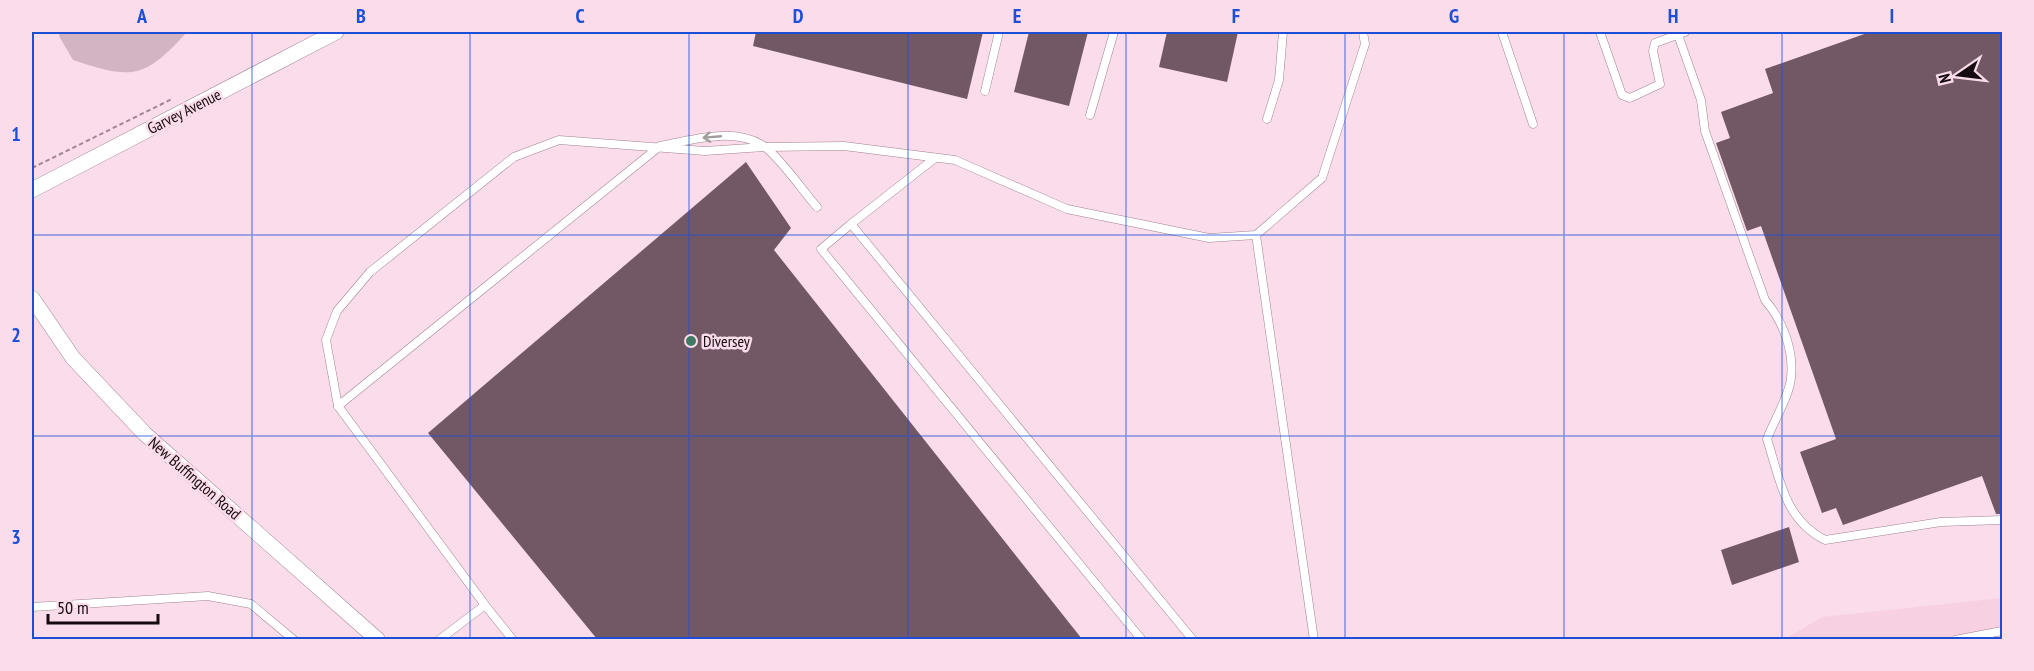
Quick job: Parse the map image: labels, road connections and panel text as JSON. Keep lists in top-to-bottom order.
{
  "streets": {
    "street": ["Garvey Avenue", "New Buffington Road"]
  },
  "places": ["Diversey"],
  "scale_bar": "50 m",
  "north": "left",
  "grid": {
    "columns": [
      "A",
      "B",
      "C",
      "D",
      "E",
      "F",
      "G",
      "H",
      "I"
    ],
    "rows": ["1", "2", "3"]
  }
}
